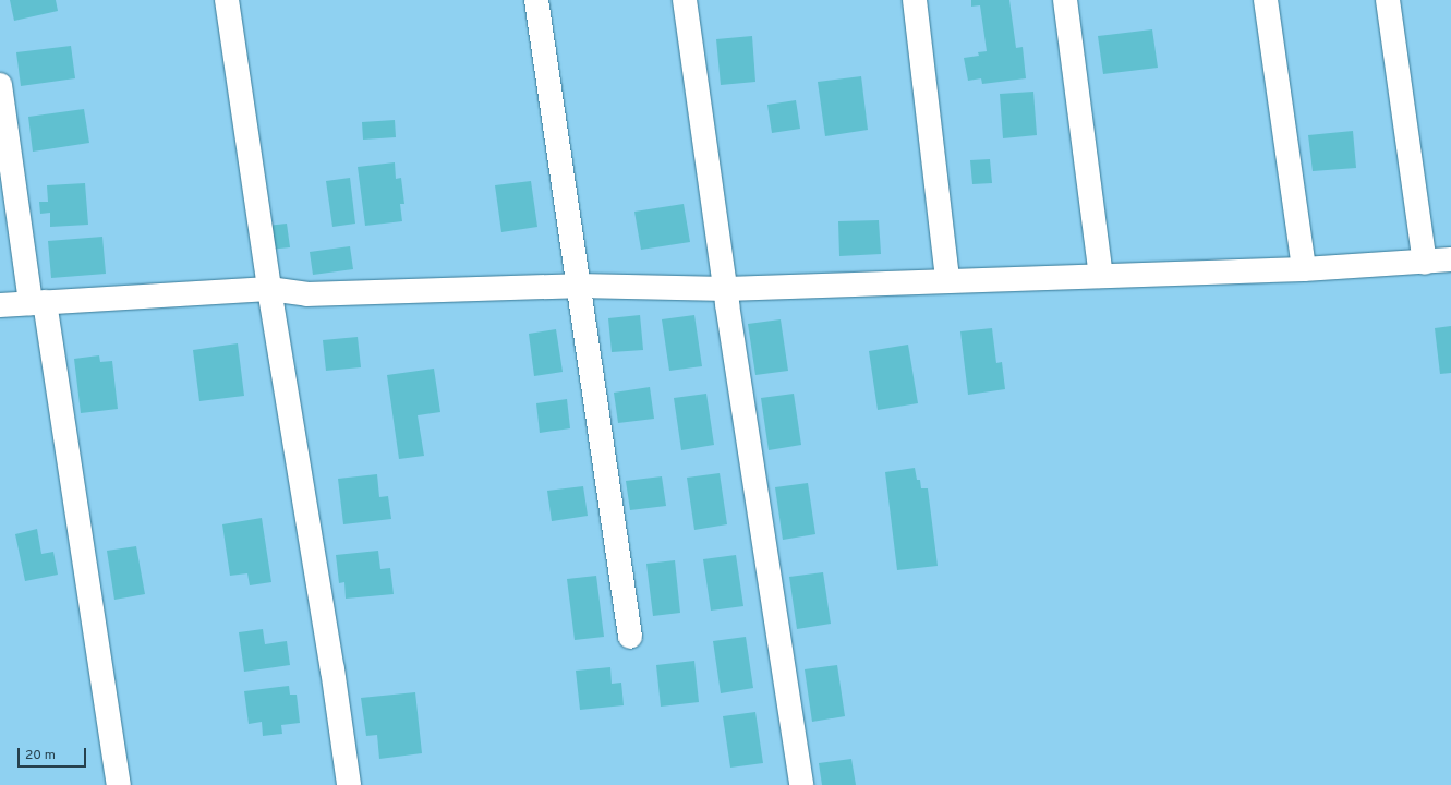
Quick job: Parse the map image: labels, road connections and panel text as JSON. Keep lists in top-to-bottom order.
{
  "scale_bar": "20 m"
}
